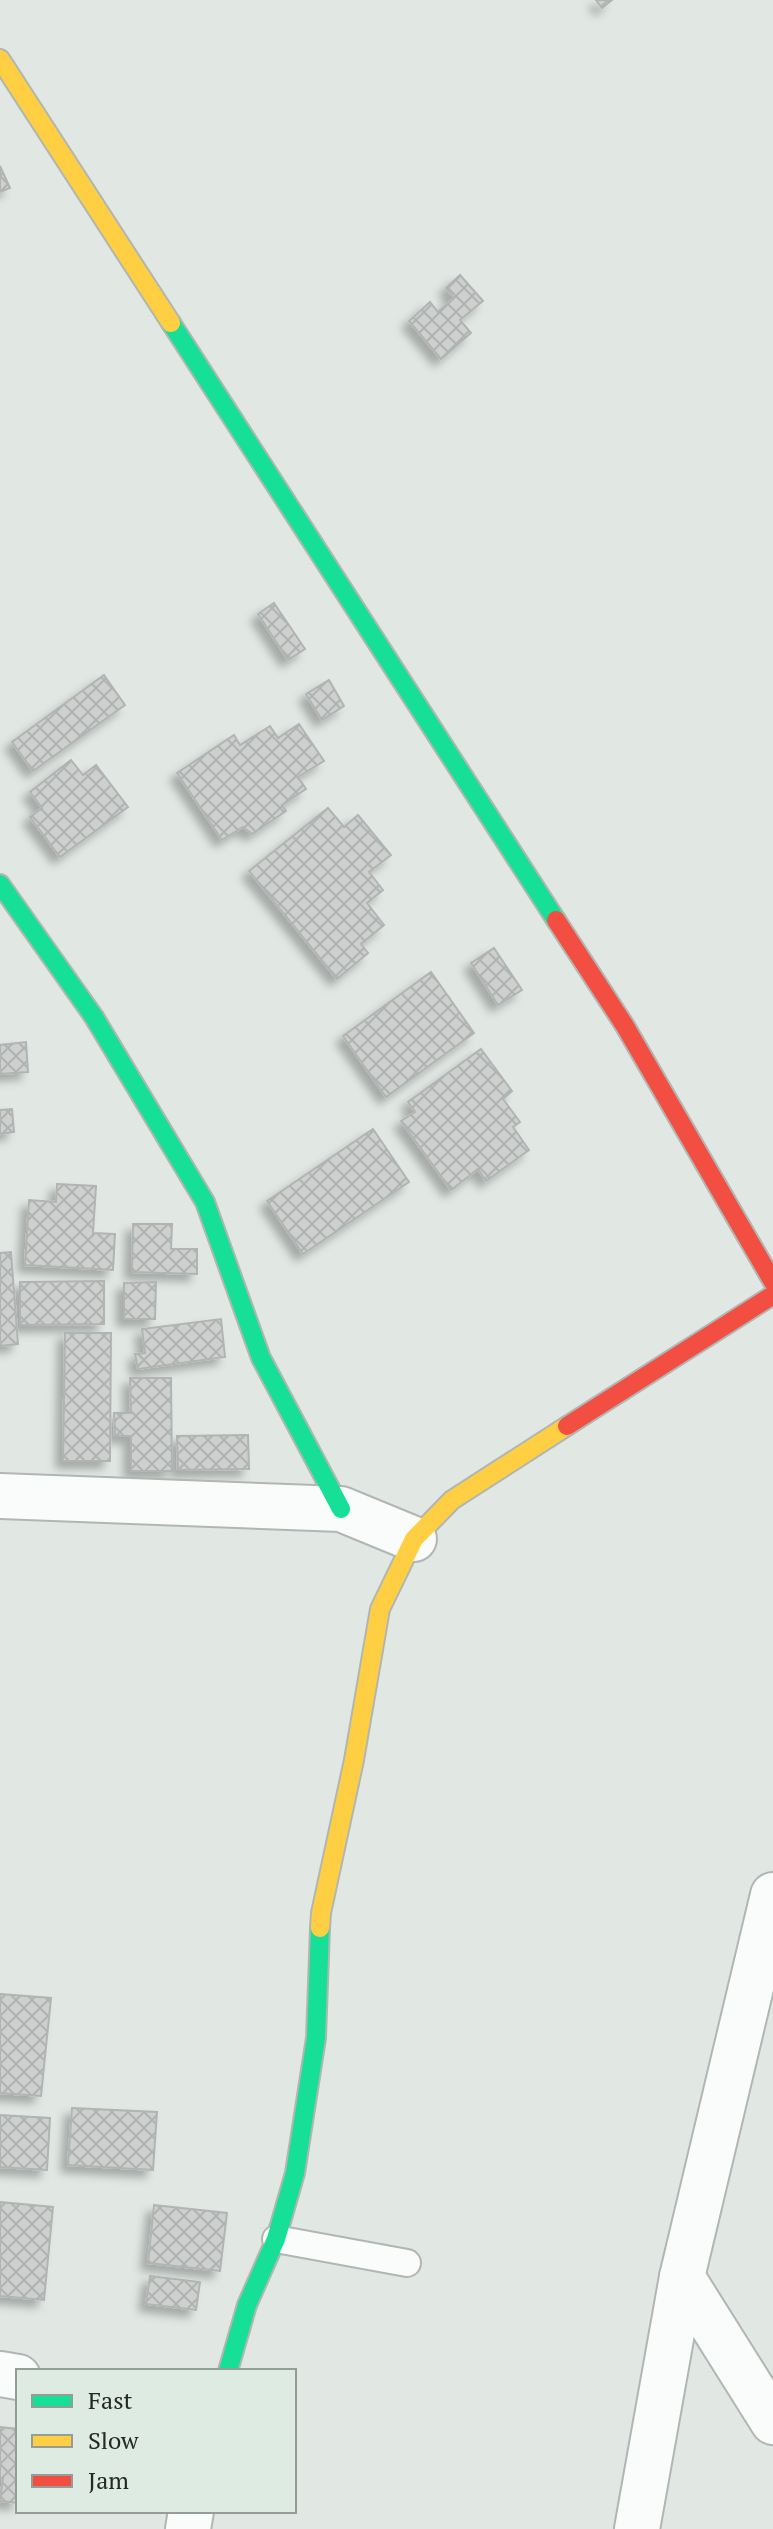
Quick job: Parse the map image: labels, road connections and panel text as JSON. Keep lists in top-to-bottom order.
{
  "legend": ["Fast", "Slow", "Jam"]
}
